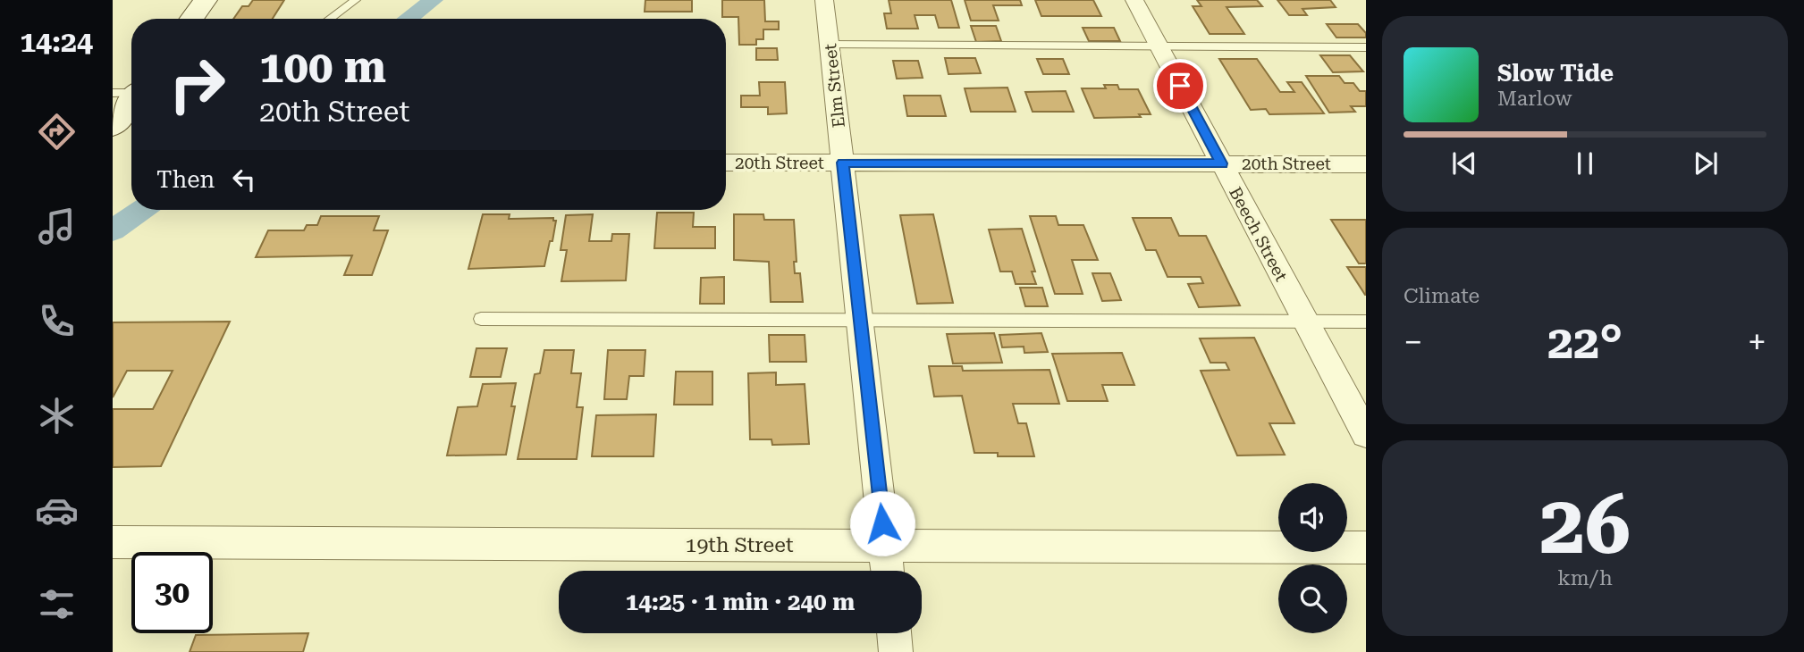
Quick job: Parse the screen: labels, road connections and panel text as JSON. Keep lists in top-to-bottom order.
{
  "streets": {
    "street": [
      "Elm Street",
      "20th Street",
      "Beech Street",
      "19th Street"
    ]
  },
  "crossings": [
    ["Elm Street", "20th Street"],
    ["Elm Street", "19th Street"],
    ["20th Street", "Beech Street"]
  ],
  "page": {
    "tabs": "14:24",
    "turn": ["100 m", "20th Street"],
    "song": ["Slow Tide", "Marlow"],
    "then": "Then",
    "tile": [
      "Climate",
      ["26", "km/h"]
    ],
    "heat": ["−", "22°", "+"],
    "limit": "30",
    "trip": "14:25 · 1 min · 240 m"
  }
}
